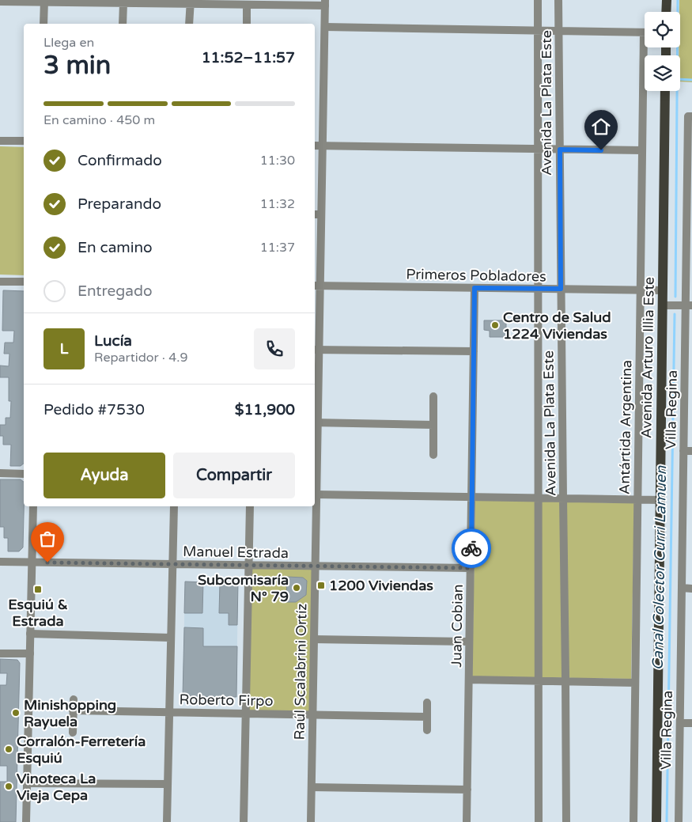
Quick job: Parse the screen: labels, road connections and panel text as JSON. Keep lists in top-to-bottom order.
{
  "streets": {
    "main road": ["Avenida Arturo Illia Este"],
    "street": [
      "Avenida La Plata Este",
      "Primeros Pobladores",
      "Villa Regina",
      "Antártida Argentina",
      "Manuel Estrada",
      "Juan Cobian",
      "Raúl Scalabrini Ortíz",
      "Roberto Firpo"
    ]
  },
  "crossings": [
    ["Avenida La Plata Este", "Primeros Pobladores"],
    ["Primeros Pobladores", "Avenida Arturo Illia Este"],
    ["Primeros Pobladores", "Antártida Argentina"],
    ["Primeros Pobladores", "Juan Cobian"],
    ["Primeros Pobladores", "Raúl Scalabrini Ortíz"],
    ["Manuel Estrada", "Juan Cobian"],
    ["Manuel Estrada", "Raúl Scalabrini Ortíz"],
    ["Raúl Scalabrini Ortíz", "Roberto Firpo"]
  ],
  "water": ["Canal Colector Curri Lamuen"],
  "places": {
    "other": [
      "Centro de Salud 1224 Viviendas",
      "Subcomisaría N° 79",
      "Minishopping Rayuela",
      "Corralón-Ferretería Esquiú",
      "Vinoteca La Vieja Cepa"
    ],
    "transit": ["1200 Viviendas", "Esquiú & Estrada"]
  },
  "page": {
    "heading": ["3 min", "Llega en", "11:52–11:57"],
    "panel": [
      "Lucía",
      "Repartidor · 4.9",
      "Pedido #7530",
      "$11,900"
    ],
    "bar": "En camino · 450 m",
    "list": [
      ["Confirmado", "11:30"],
      ["Preparando", "11:32"],
      ["En camino", "11:37"],
      "Entregado"
    ],
    "round": "L",
    "buttons": ["Ayuda", "Compartir"]
  }
}
